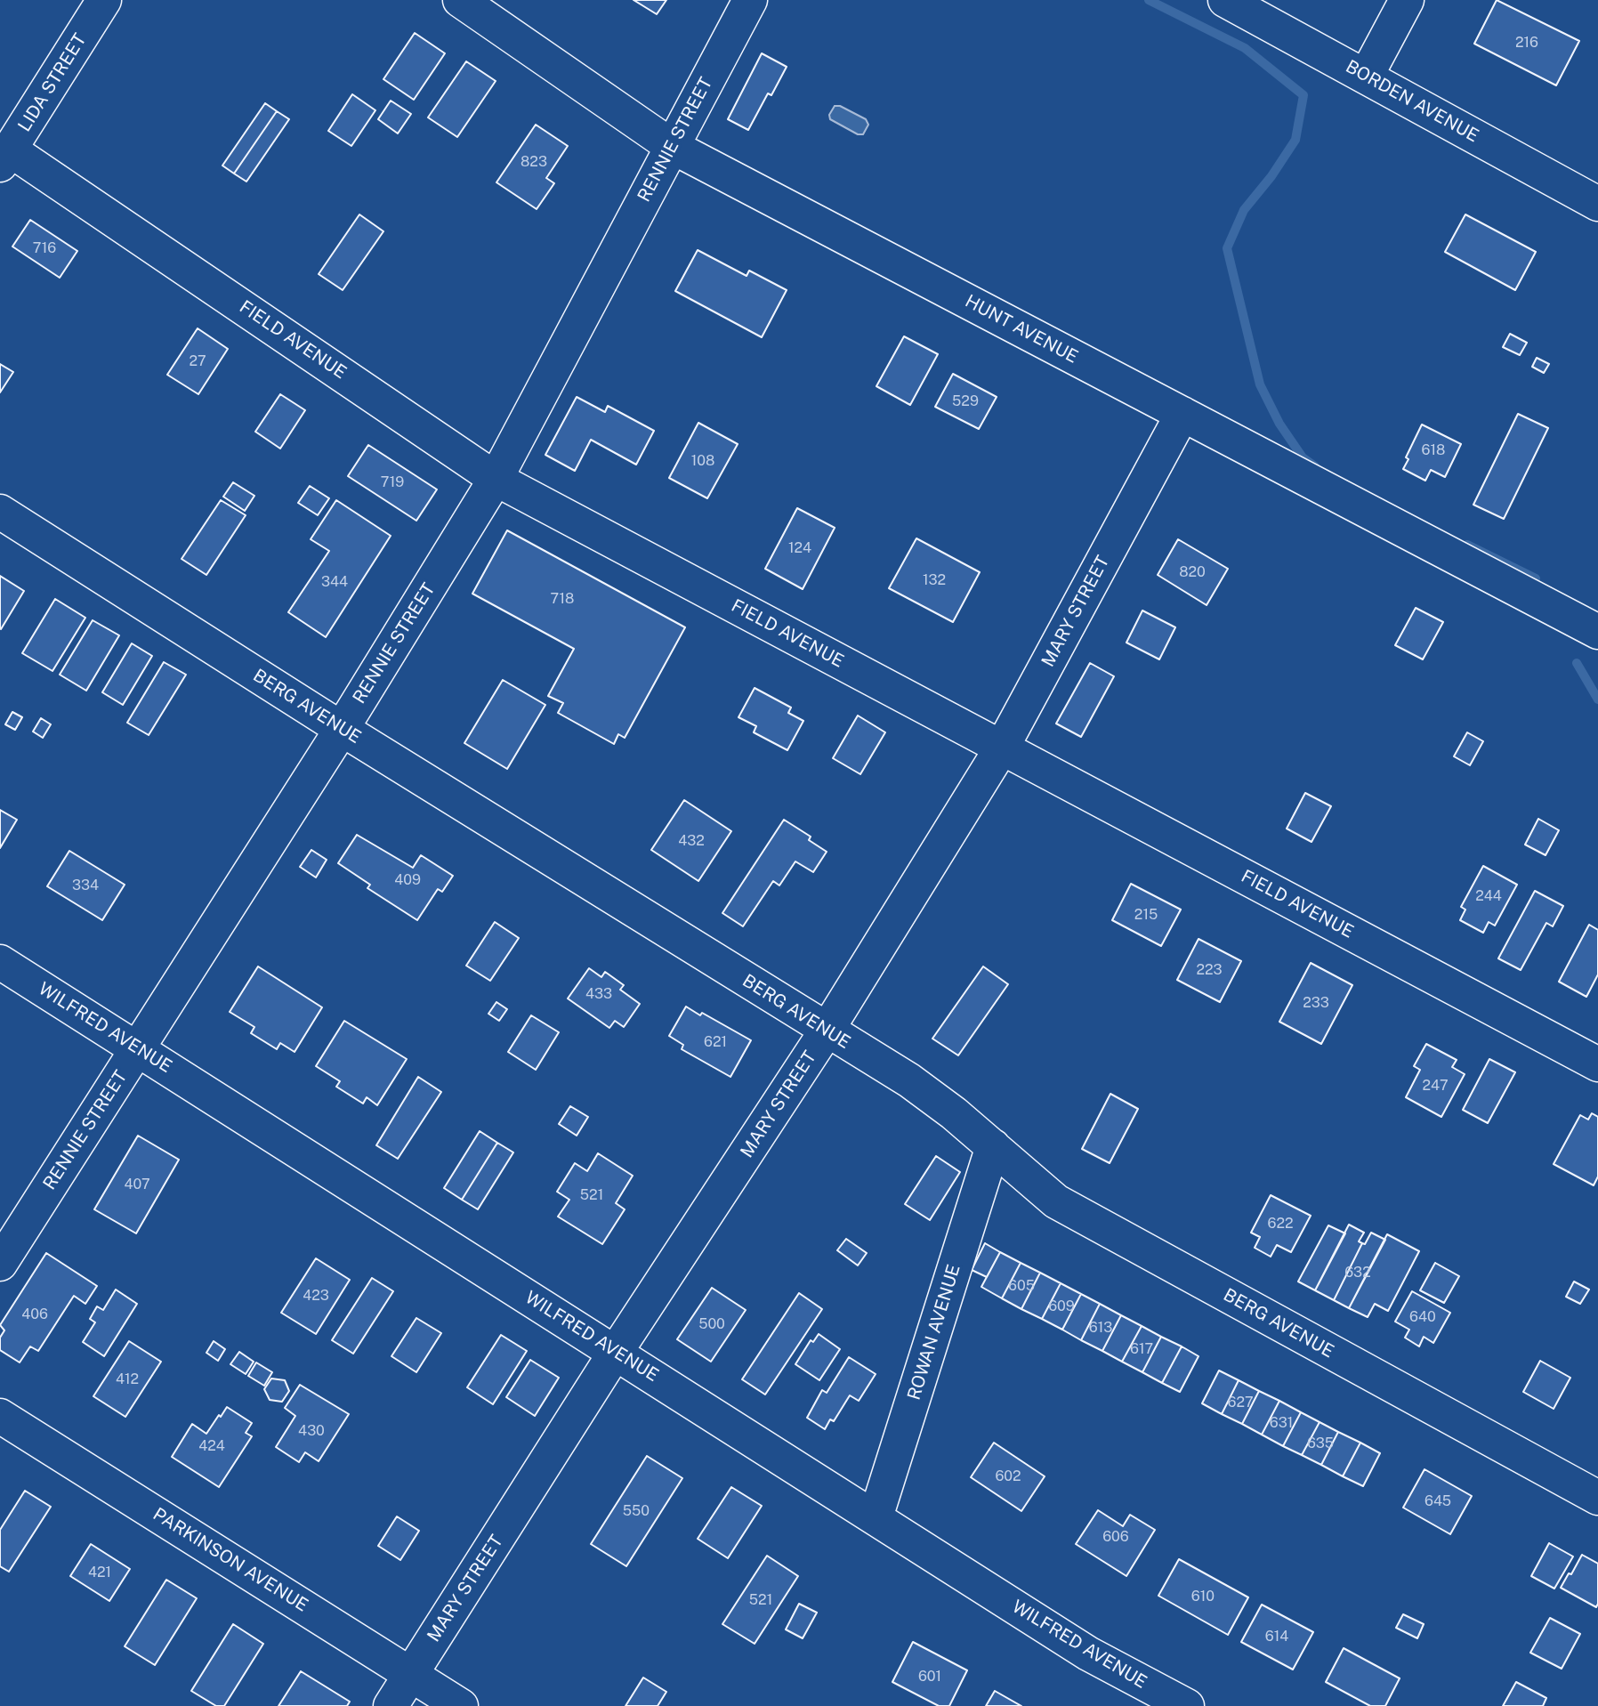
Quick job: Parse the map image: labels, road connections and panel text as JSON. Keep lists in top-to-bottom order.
{
  "streets": {
    "street": [
      "LIDA STREET",
      "BORDEN AVENUE",
      "RENNIE STREET",
      "HUNT AVENUE",
      "FIELD AVENUE",
      "MARY STREET",
      "BERG AVENUE",
      "WILFRED AVENUE",
      "ROWAN AVENUE",
      "PARKINSON AVENUE"
    ]
  },
  "crossings": [
    ["LIDA STREET", "FIELD AVENUE"],
    ["RENNIE STREET", "HUNT AVENUE"],
    ["RENNIE STREET", "FIELD AVENUE"],
    ["RENNIE STREET", "BERG AVENUE"],
    ["RENNIE STREET", "WILFRED AVENUE"],
    ["HUNT AVENUE", "MARY STREET"],
    ["FIELD AVENUE", "MARY STREET"],
    ["MARY STREET", "BERG AVENUE"],
    ["MARY STREET", "WILFRED AVENUE"],
    ["MARY STREET", "PARKINSON AVENUE"],
    ["BERG AVENUE", "ROWAN AVENUE"],
    ["WILFRED AVENUE", "ROWAN AVENUE"]
  ],
  "house_numbers": [
    "216",
    "823",
    "716",
    "27",
    "529",
    "618",
    "108",
    "719",
    "124",
    "820",
    "132",
    "344",
    "718",
    "432",
    "409",
    "334",
    "244",
    "215",
    "223",
    "433",
    "233",
    "621",
    "247",
    "407",
    "521",
    "622",
    "632",
    "605",
    "423",
    "609",
    "406",
    "640",
    "500",
    "613",
    "617",
    "412",
    "627",
    "631",
    "430",
    "635",
    "424",
    "602",
    "645",
    "550",
    "606",
    "421",
    "610",
    "521",
    "614",
    "601"
  ]
}
